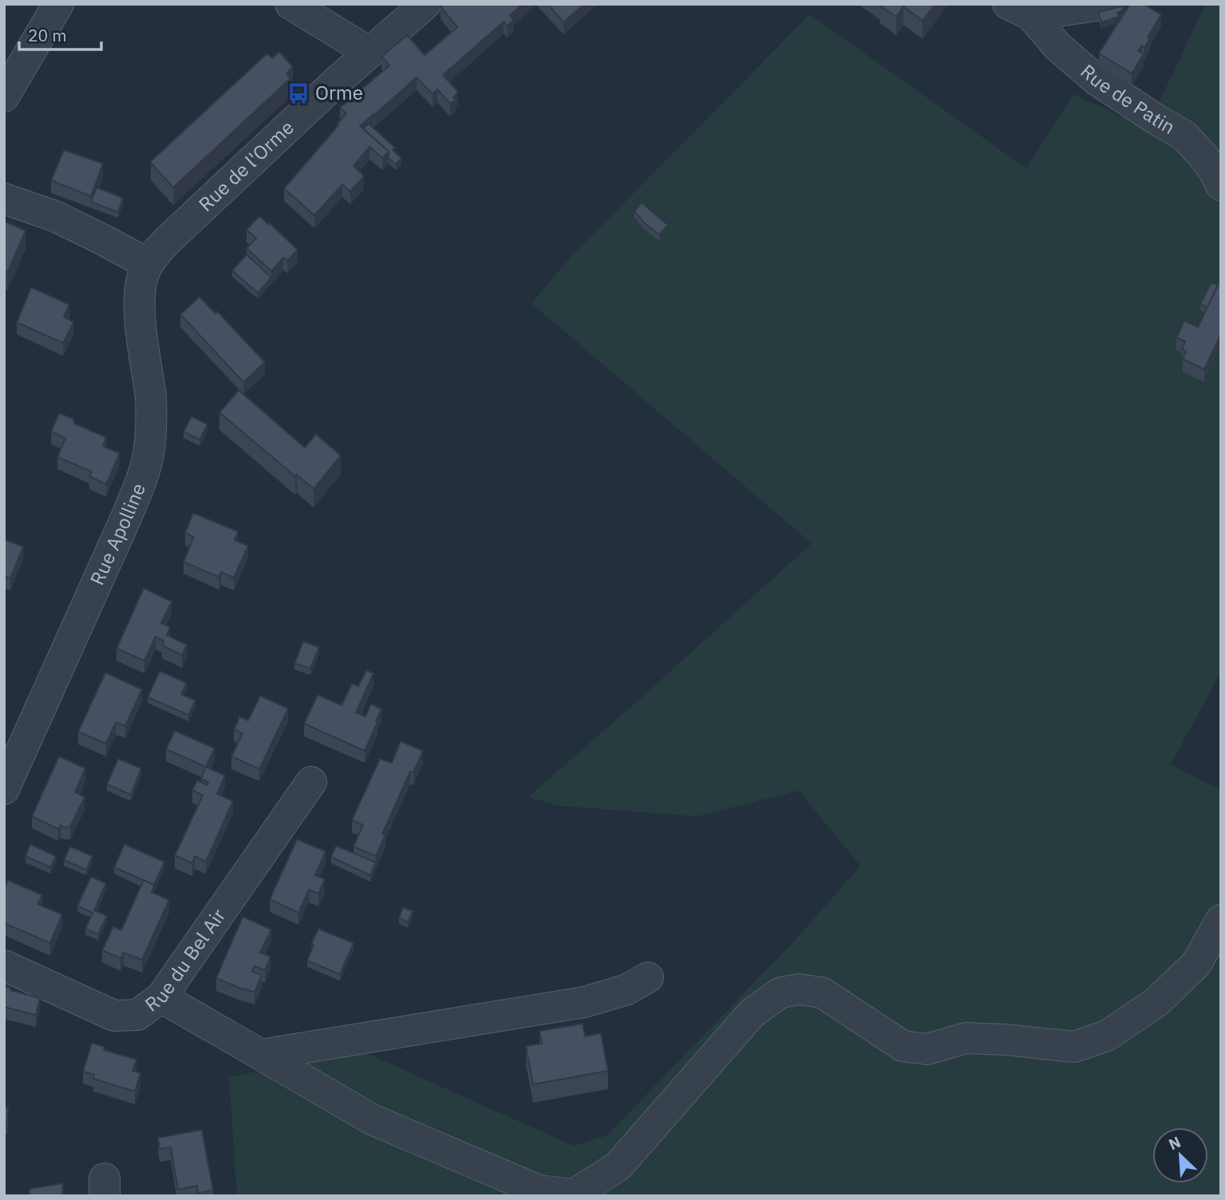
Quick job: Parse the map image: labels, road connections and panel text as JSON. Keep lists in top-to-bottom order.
{
  "streets": {
    "street": [
      "Rue de Patin",
      "Rue de l'Orme",
      "Rue Apolline",
      "Rue du Bel Air"
    ]
  },
  "crossings": [
    ["Rue de l'Orme", "Rue Apolline"]
  ],
  "places": {
    "bus stop": ["Orme"]
  },
  "scale_bar": "20 m",
  "north": "top left"
}
